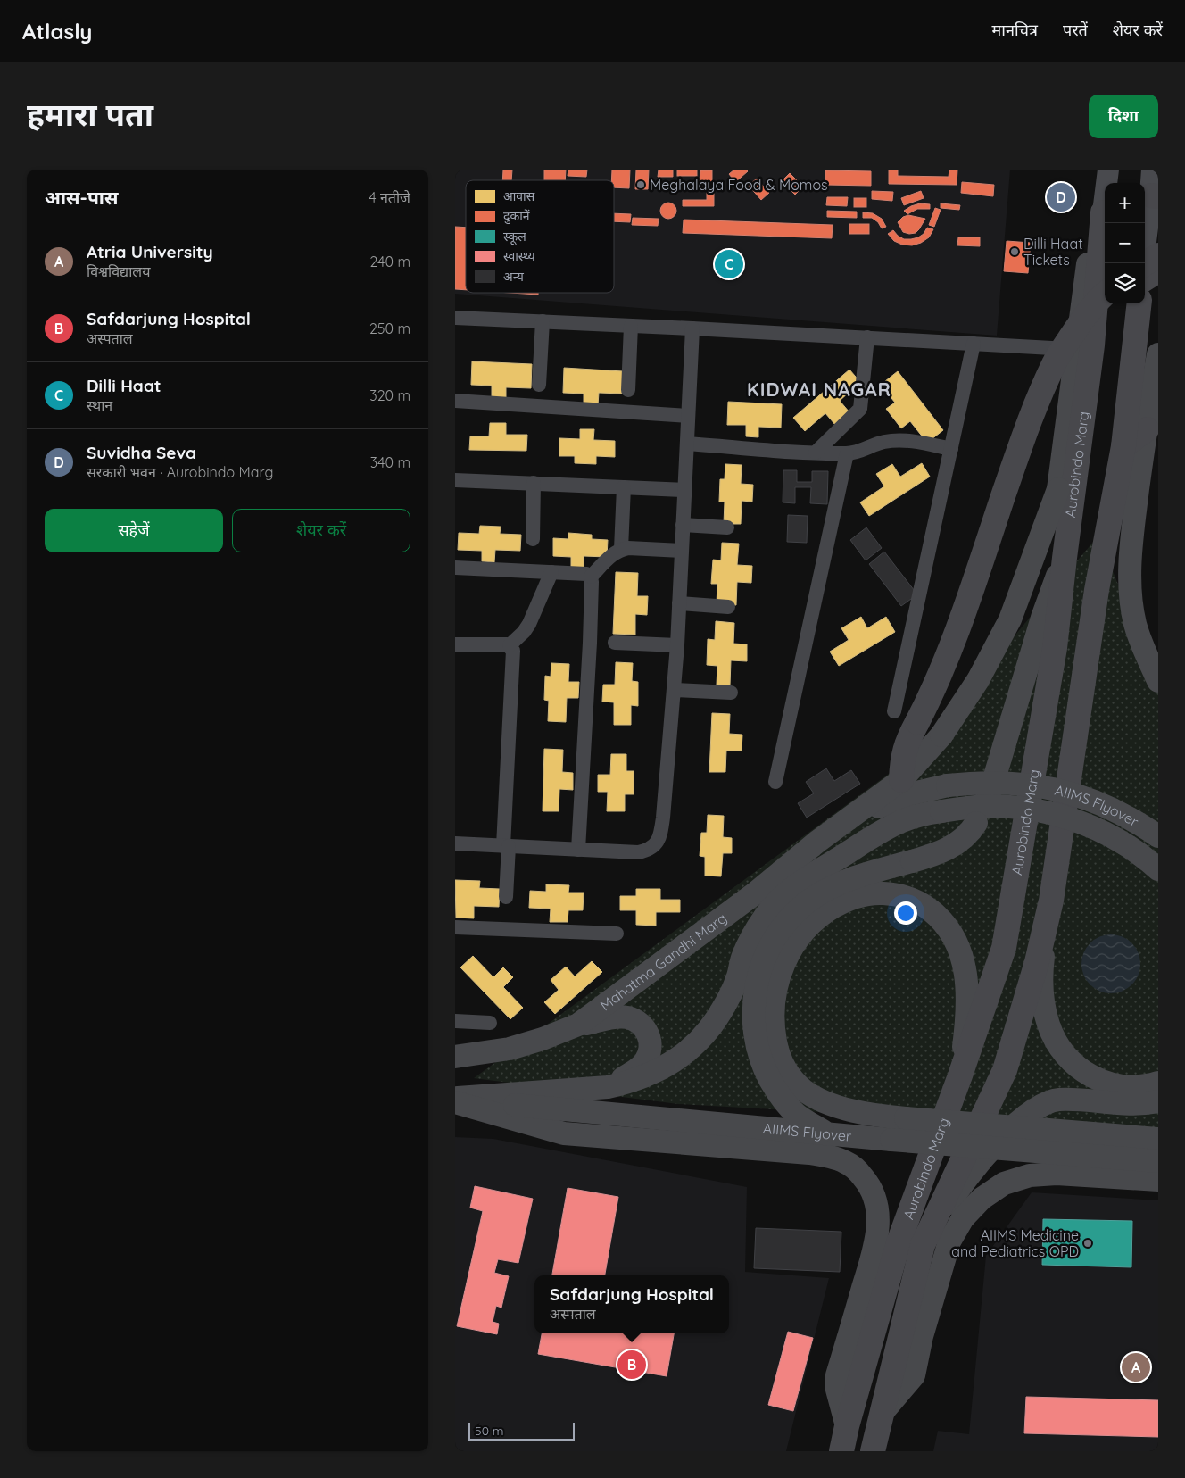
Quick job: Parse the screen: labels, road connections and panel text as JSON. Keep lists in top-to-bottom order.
{
  "streets": {
    "highway": ["Aurobindo Marg"],
    "main road": ["AIIMS Flyover", "Mahatma Gandhi Marg"]
  },
  "crossings": [
    ["AIIMS Flyover", "Mahatma Gandhi Marg"]
  ],
  "districts": ["KIDWAI NAGAR"],
  "places": ["Meghalaya Food & Momos", "Dilli Haat Tickets", "AIIMS Medicine and Pediatrics OPD"],
  "legend": [
    "आवास",
    "दुकानें",
    "स्कूल",
    "स्वास्थ्य",
    "अन्य"
  ],
  "scale_bar": "50 m",
  "page": {
    "header": "Atlasly",
    "nav": ["मानचित्र", "परतें", "शेयर करें"],
    "title": "हमारा पता",
    "buttons": [
      "दिशा",
      ["सहेजें", "शेयर करें"]
    ],
    "heading": ["आस-पास", "4 नतीजे"],
    "pins": [
      "D",
      "C",
      "B",
      "A"
    ],
    "map_buttons": ["+", "−"],
    "list": [
      {
        "mark": "A",
        "name": "Atria University",
        "note": "विश्वविद्यालय",
        "value": "240 m"
      },
      {
        "mark": "B",
        "name": "Safdarjung Hospital",
        "note": "अस्पताल",
        "value": "250 m"
      },
      {
        "mark": "C",
        "name": "Dilli Haat",
        "note": "स्थान",
        "value": "320 m"
      },
      {
        "mark": "D",
        "name": "Suvidha Seva",
        "note": "सरकारी भवन · Aurobindo Marg",
        "value": "340 m"
      }
    ],
    "popup": ["Safdarjung Hospital", "अस्पताल"],
    "scale": "50 m"
  }
}
